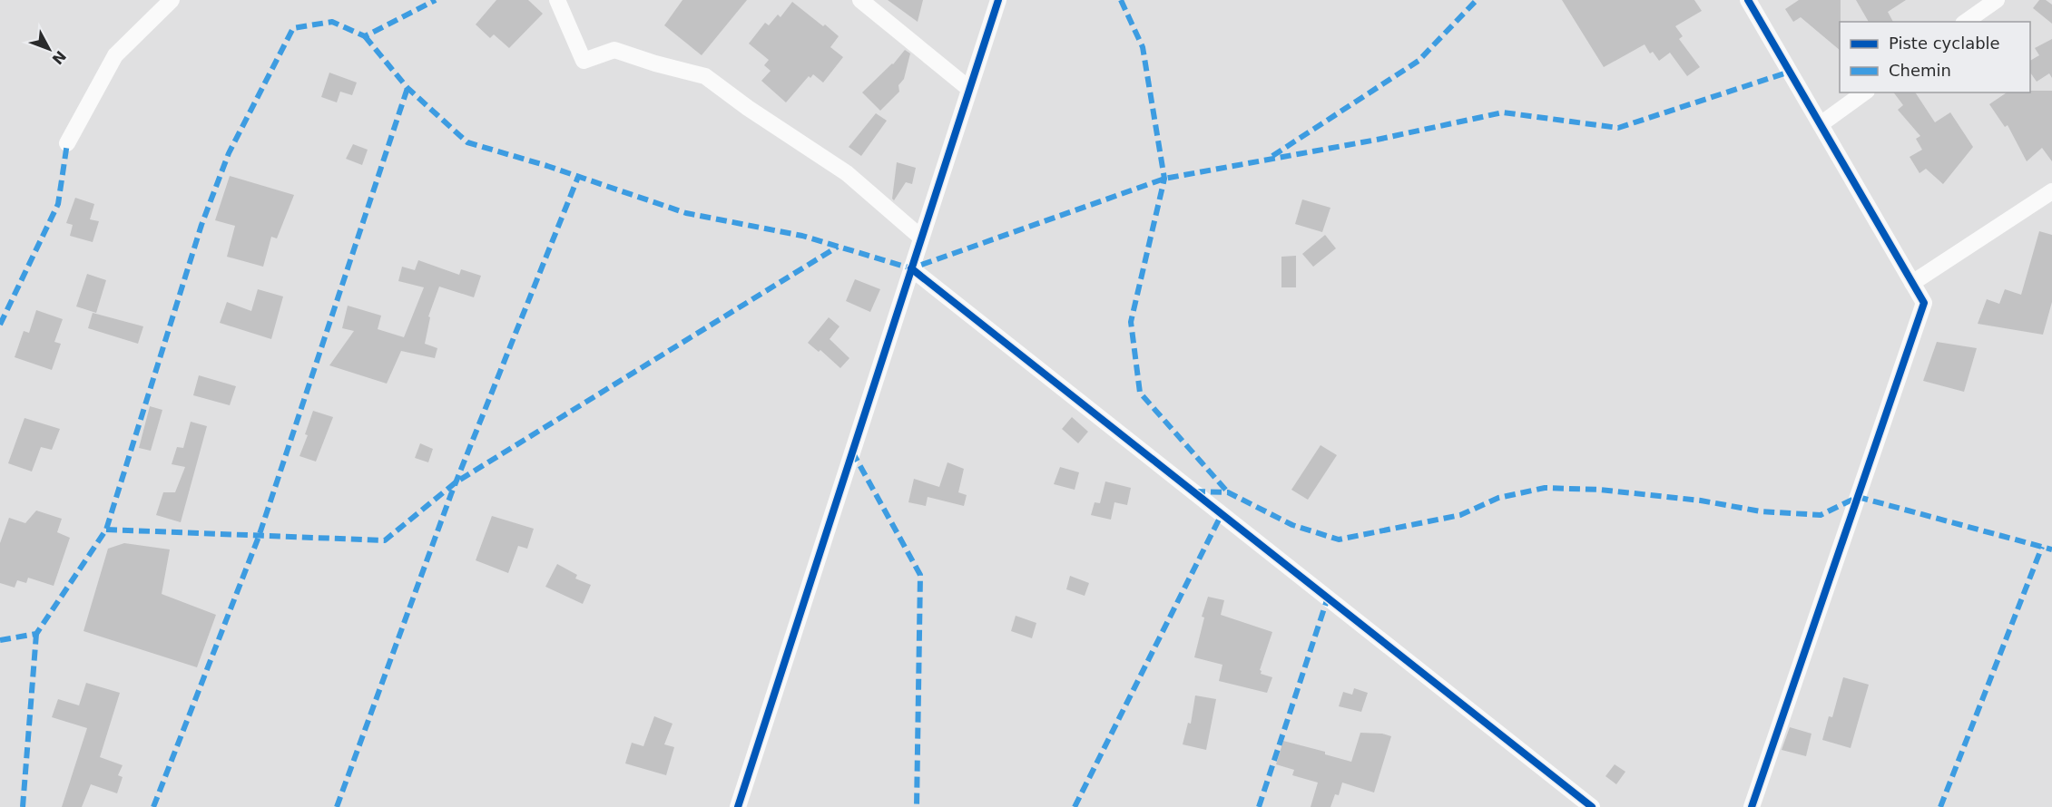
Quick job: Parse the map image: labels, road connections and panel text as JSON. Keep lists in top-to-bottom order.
{
  "legend": ["Piste cyclable", "Chemin"],
  "north": "bottom right"
}
